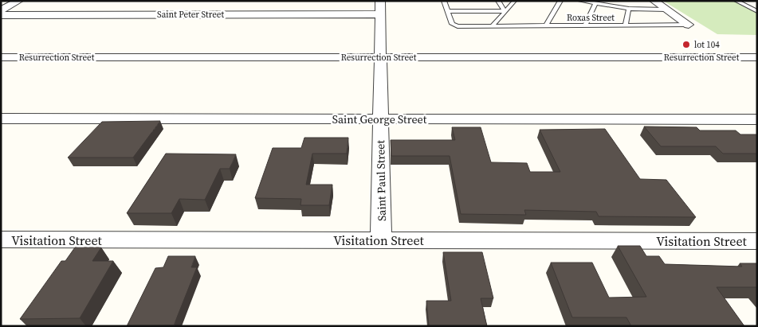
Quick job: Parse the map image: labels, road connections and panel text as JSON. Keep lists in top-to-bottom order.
{
  "streets": {
    "street": [
      "Saint Peter Street",
      "Resurrection Street",
      "Saint George Street",
      "Saint Paul Street",
      "Visitation Street"
    ],
    "lane": ["Roxas Street"]
  },
  "crossings": [
    ["Saint Peter Street", "Saint Paul Street"],
    ["Resurrection Street", "Saint Paul Street"],
    ["Saint George Street", "Saint Paul Street"],
    ["Saint Paul Street", "Visitation Street"]
  ],
  "places": ["lot 104"]
}
